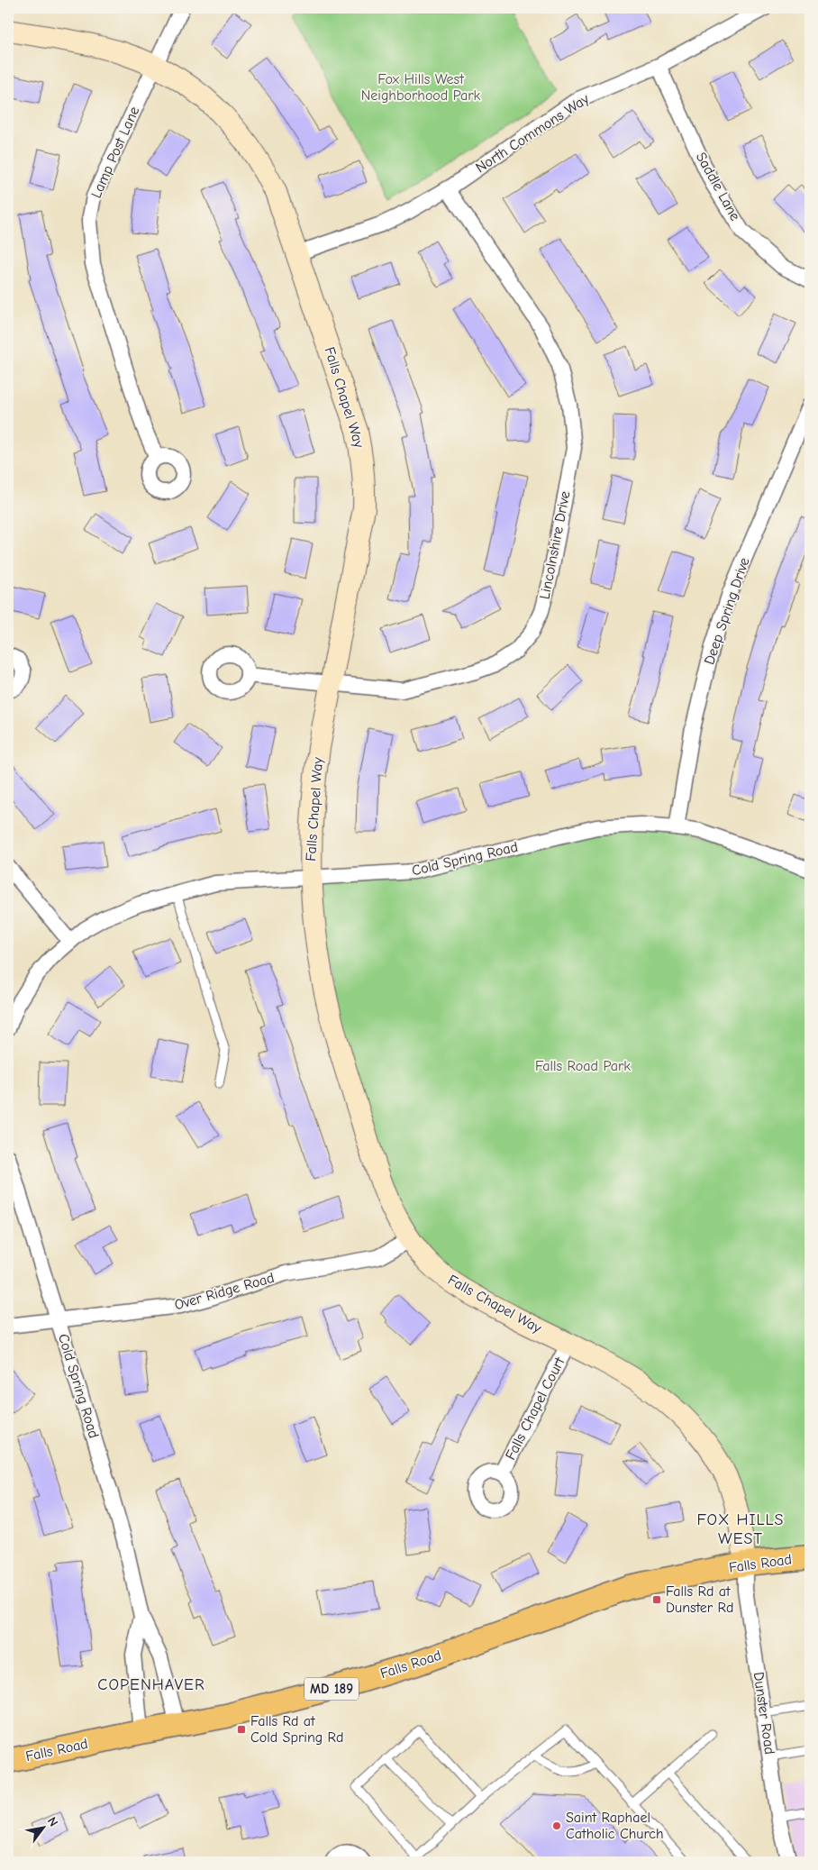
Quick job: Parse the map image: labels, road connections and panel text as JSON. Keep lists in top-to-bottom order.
{
  "streets": {
    "main road": ["Falls Road", "MD 189"],
    "street": [
      "North Commons Way",
      "Lamp Post Lane",
      "Saddle Lane",
      "Falls Chapel Way",
      "Lincolnshire Drive",
      "Deep Spring Drive",
      "Cold Spring Road",
      "Over Ridge Road",
      "Falls Chapel Court",
      "Dunster Road"
    ]
  },
  "crossings": [
    ["North Commons Way", "Saddle Lane"],
    ["North Commons Way", "Falls Chapel Way"],
    ["North Commons Way", "Lincolnshire Drive"],
    ["Lamp Post Lane", "Falls Chapel Way"],
    ["Falls Chapel Way", "Lincolnshire Drive"],
    ["Falls Chapel Way", "Cold Spring Road"],
    ["Falls Chapel Way", "Over Ridge Road"],
    ["Falls Chapel Way", "Falls Chapel Court"],
    ["Falls Chapel Way", "Falls Road"],
    ["Falls Chapel Way", "Dunster Road"],
    ["Deep Spring Drive", "Cold Spring Road"],
    ["Cold Spring Road", "Over Ridge Road"],
    ["Cold Spring Road", "Falls Road"],
    ["Falls Road", "Dunster Road"]
  ],
  "districts": ["FOX HILLS WEST", "COPENHAVER"],
  "parks": ["Fox Hills West Neighborhood Park", "Falls Road Park"],
  "places": {
    "transit": ["Falls Rd at Dunster Rd", "Falls Rd at Cold Spring Rd"],
    "other": ["Saint Raphael Catholic Church"]
  },
  "north": "top right"
}
